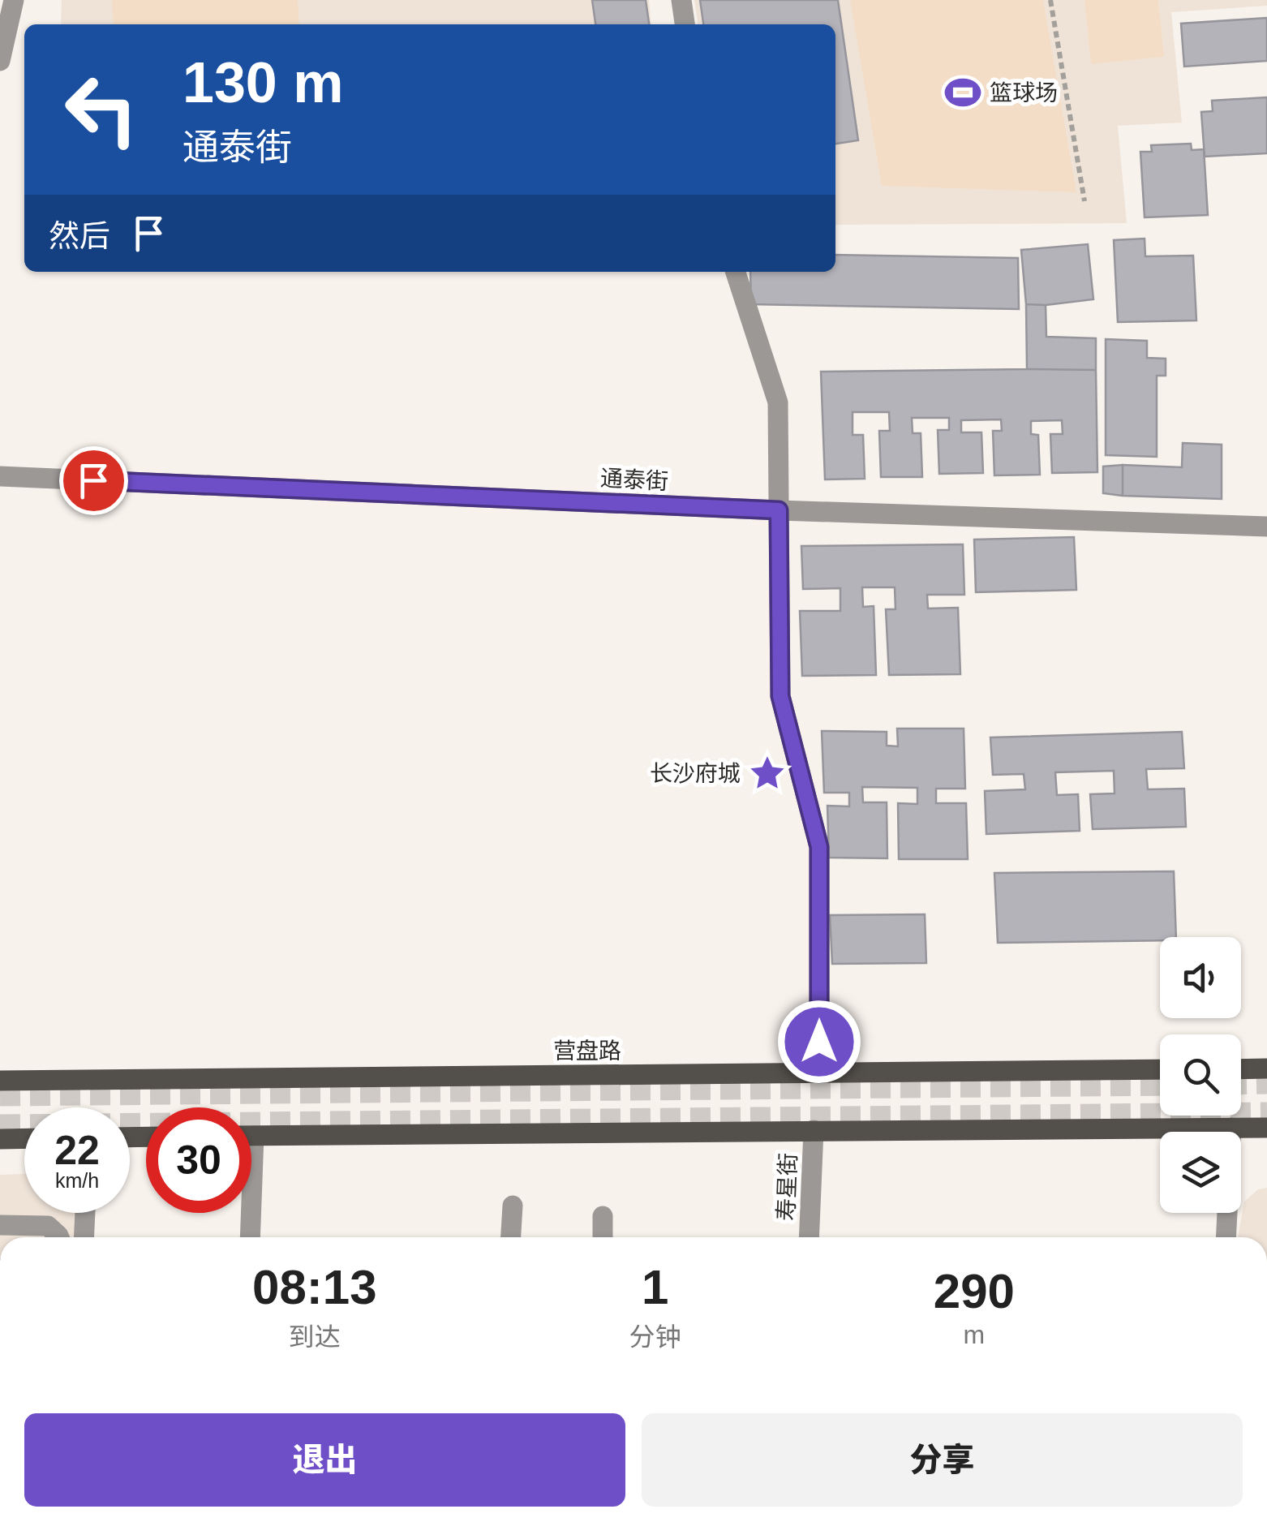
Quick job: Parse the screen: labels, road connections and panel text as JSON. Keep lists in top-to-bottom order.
{
  "streets": {
    "main road": ["营盘路"],
    "street": ["通泰街", "寿星街"]
  },
  "places": {
    "sports": ["篮球场"],
    "place": ["长沙府城"]
  },
  "page": {
    "turn": ["130 m", "通泰街"],
    "then": "然后",
    "speed": "22 km/h",
    "limit": "30",
    "eta": [
      "08:13",
      "到达",
      "1",
      "分钟",
      "290",
      "m"
    ],
    "buttons": ["退出", "分享"]
  }
}
